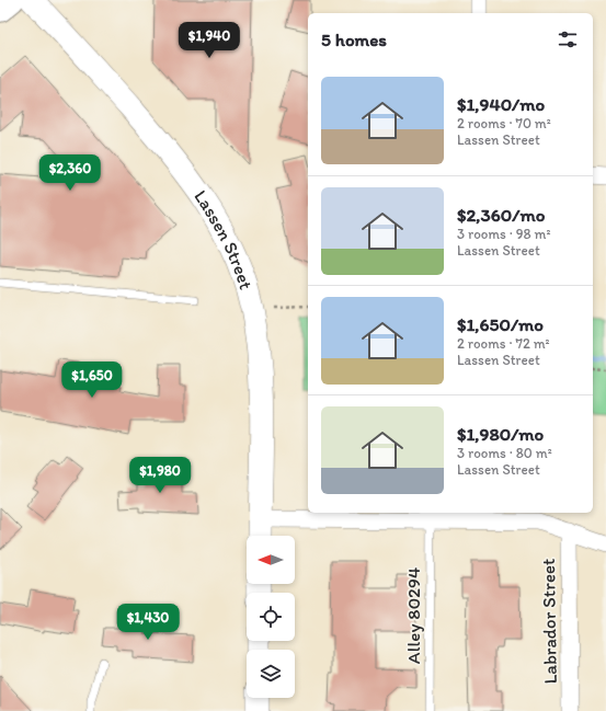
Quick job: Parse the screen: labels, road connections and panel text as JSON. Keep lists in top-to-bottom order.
{
  "streets": {
    "main road": ["Lassen Street"],
    "street": ["Labrador Street"],
    "lane": ["Alley 80294"]
  },
  "north": "left",
  "page": {
    "heading": "5 homes",
    "price": [
      "$1,940",
      "$2,360",
      "$1,650",
      "$1,980",
      "$1,430"
    ],
    "list": [
      {
        "name": "$1,940/mo",
        "note": "2 rooms · 70 m² · Lassen Street"
      },
      {
        "name": "$2,360/mo",
        "note": "3 rooms · 98 m² · Lassen Street"
      },
      {
        "name": "$1,650/mo",
        "note": "2 rooms · 72 m² · Lassen Street"
      },
      {
        "name": "$1,980/mo",
        "note": "3 rooms · 80 m² · Lassen Street"
      }
    ]
  }
}
